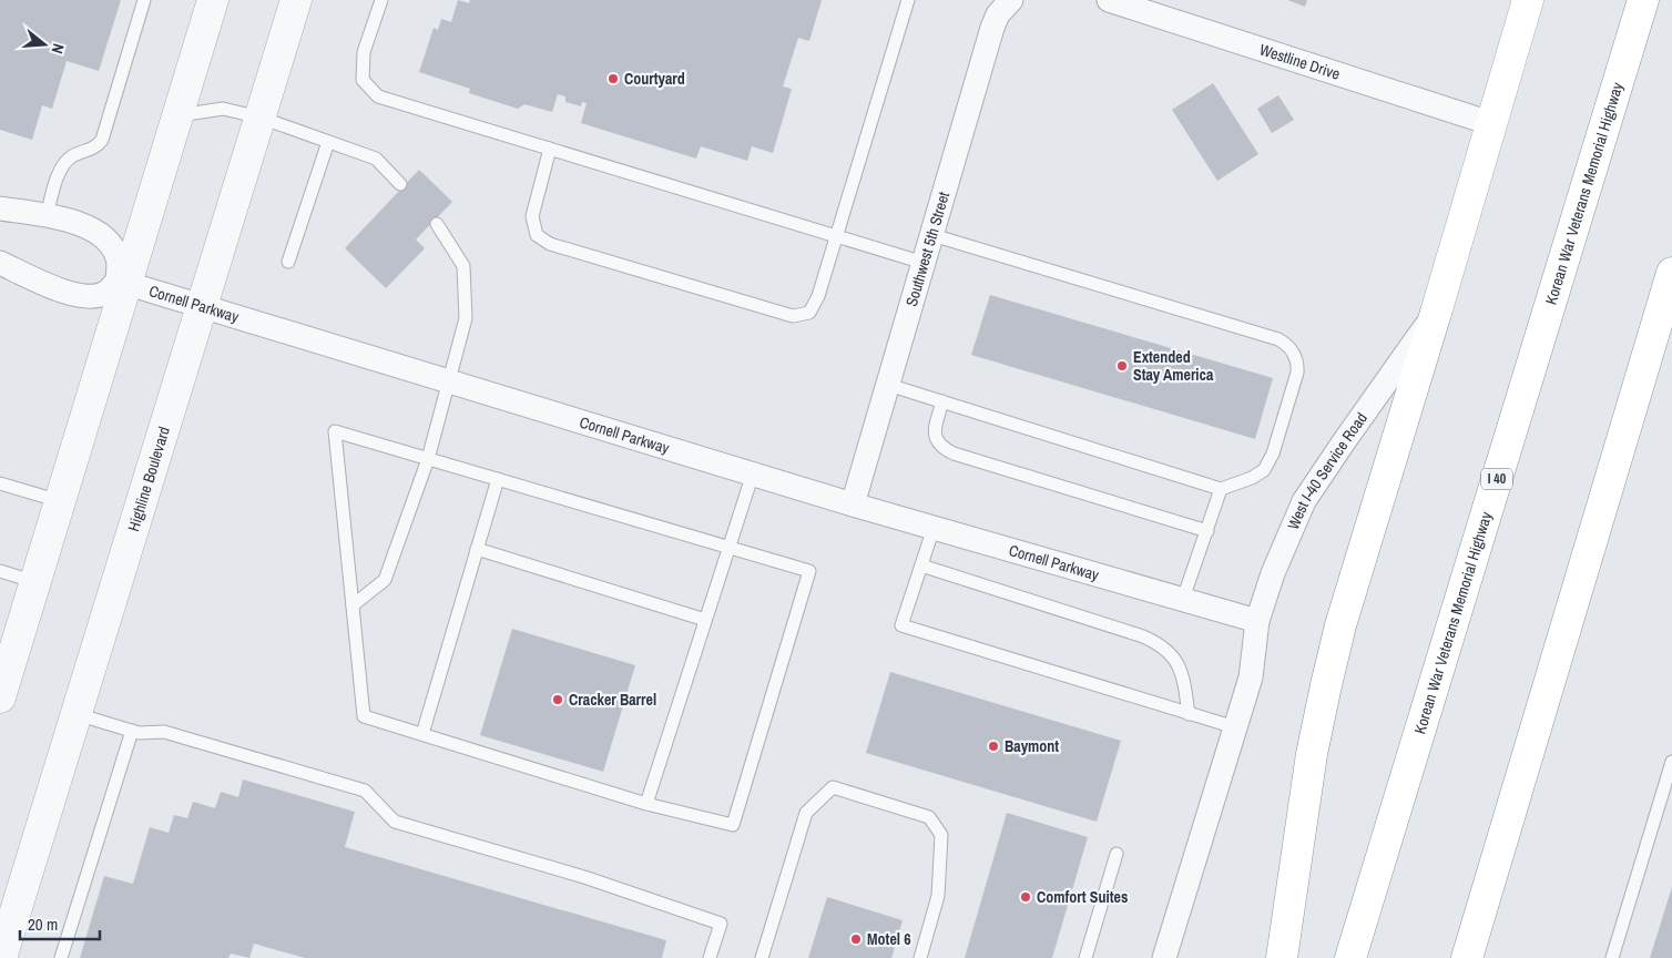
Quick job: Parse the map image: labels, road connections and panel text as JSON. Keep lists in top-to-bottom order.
{
  "streets": {
    "main road": ["Korean War Veterans Memorial Highway", "West I-40 Service Road", "I 40"],
    "street": [
      "Westline Drive",
      "Southwest 5th Street",
      "Cornell Parkway",
      "Highline Boulevard"
    ]
  },
  "crossings": [
    ["Westline Drive", "West I-40 Service Road"],
    ["Southwest 5th Street", "Cornell Parkway"],
    ["Cornell Parkway", "West I-40 Service Road"],
    ["Cornell Parkway", "Highline Boulevard"]
  ],
  "places": [
    "Courtyard",
    "Extended Stay America",
    "Cracker Barrel",
    "Baymont",
    "Comfort Suites",
    "Motel 6"
  ],
  "scale_bar": "20 m",
  "north": "right"
}
